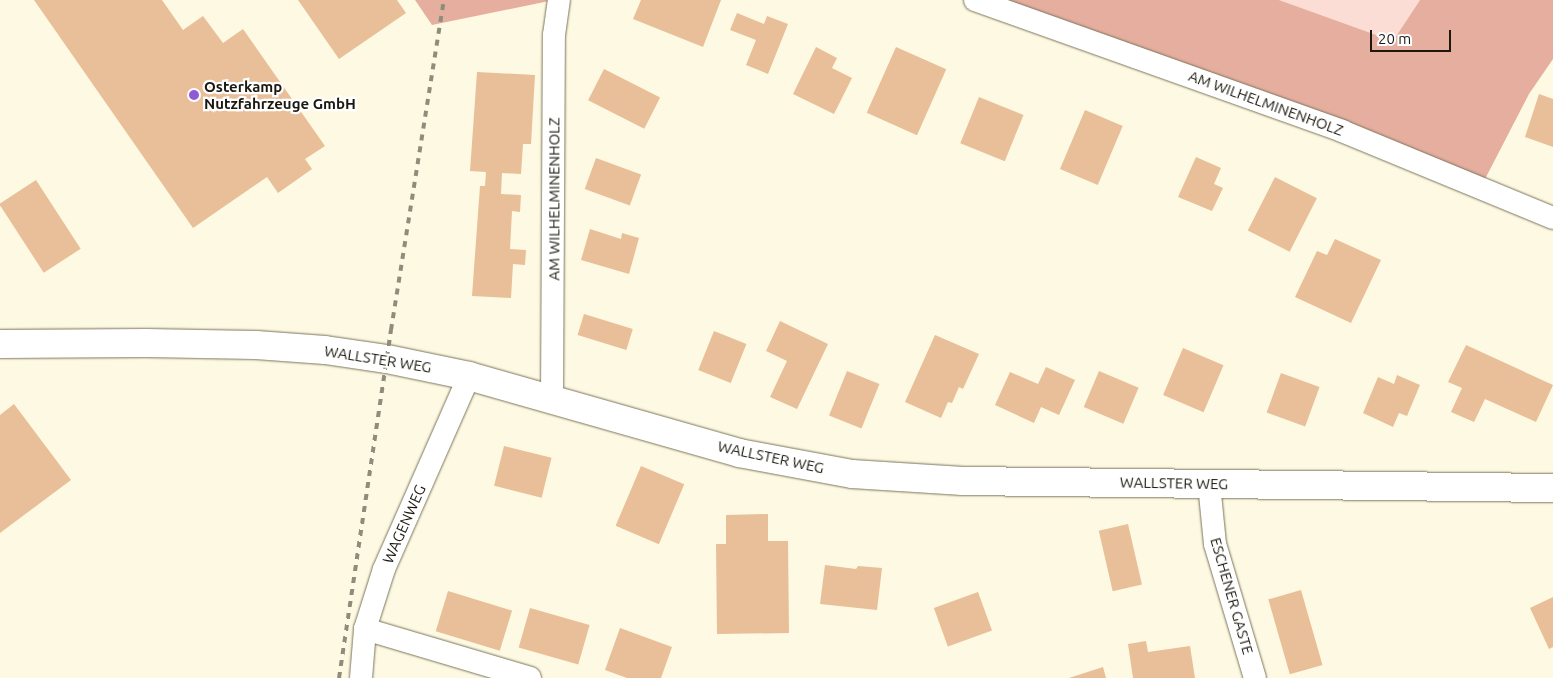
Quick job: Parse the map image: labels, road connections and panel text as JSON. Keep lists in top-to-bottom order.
{
  "streets": {
    "street": [
      "AM WILHELMINENHOLZ",
      "WALLSTER WEG",
      "WAGENWEG",
      "ESCHENER GASTE"
    ]
  },
  "crossings": [
    ["AM WILHELMINENHOLZ", "WALLSTER WEG"],
    ["WALLSTER WEG", "WAGENWEG"],
    ["WALLSTER WEG", "ESCHENER GASTE"]
  ],
  "places": ["Osterkamp Nutzfahrzeuge GmbH"],
  "scale_bar": "20 m"
}
